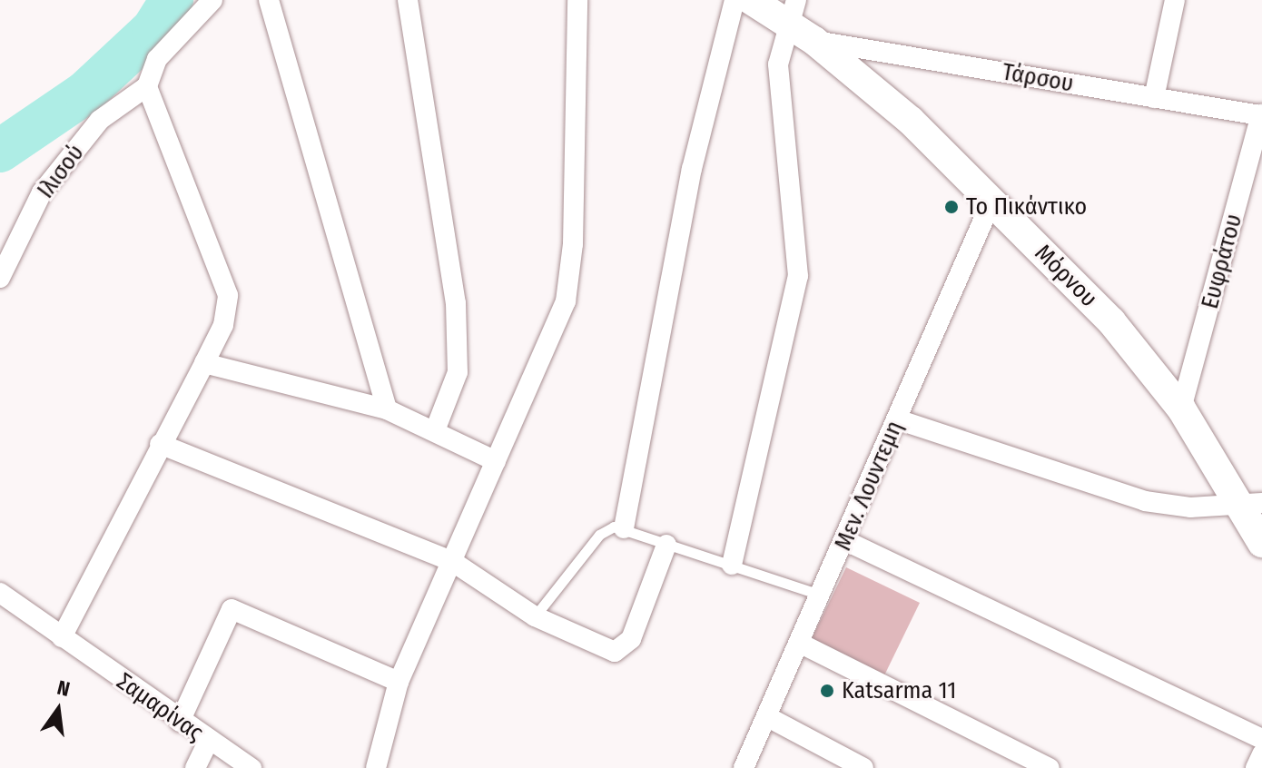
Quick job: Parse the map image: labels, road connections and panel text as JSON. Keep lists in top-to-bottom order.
{
  "streets": {
    "street": [
      "Τάρσου",
      "Ιλισού",
      "Ευφράτου",
      "Μόρνου",
      "Μεν. Λουντεμη",
      "Σαμαρίνας"
    ]
  },
  "crossings": [
    ["Τάρσου", "Ευφράτου"],
    ["Τάρσου", "Μόρνου"],
    ["Ευφράτου", "Μόρνου"],
    ["Μόρνου", "Μεν. Λουντεμη"]
  ],
  "places": ["Το Πικάντικο", "Katsarma 11"],
  "north": "top"
}
